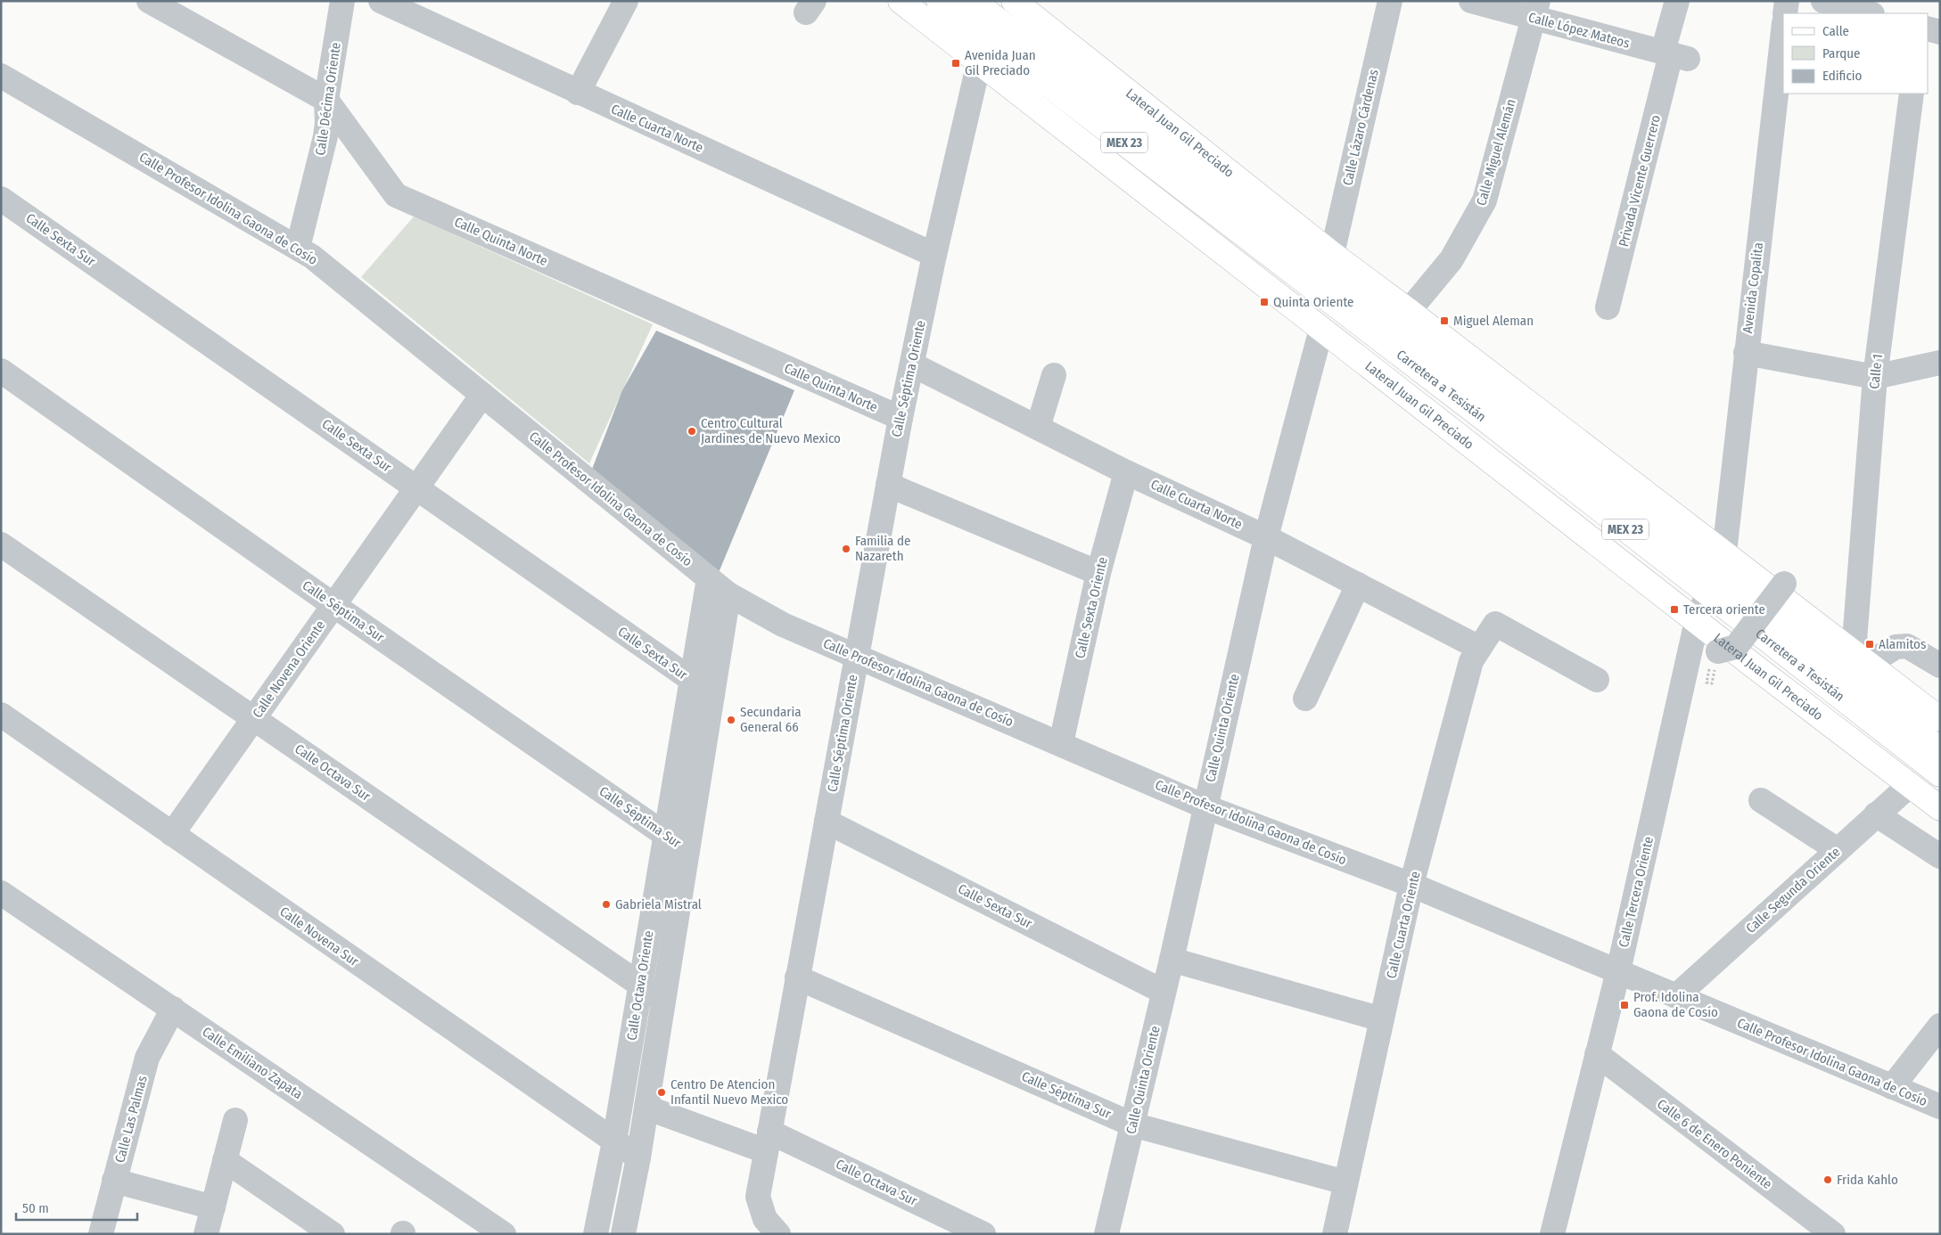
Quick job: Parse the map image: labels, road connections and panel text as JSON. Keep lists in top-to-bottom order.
{
  "streets": {
    "main road": ["Lateral Juan Gil Preciado", "MEX 23", "Carretera a Tesistán"],
    "street": [
      "Calle López Mateos",
      "Calle Décima Oriente",
      "Calle Lázaro Cárdenas",
      "Calle Cuarta Norte",
      "Calle Miguel Alemán",
      "Privada Vicente Guerrero",
      "Calle Profesor Idolina Gaona de Cosío",
      "Calle Sexta Sur",
      "Calle Quinta Norte",
      "Avenida Copalita",
      "Calle 1",
      "Calle Séptima Oriente",
      "Calle Sexta Oriente",
      "Calle Séptima Sur",
      "Calle Novena Oriente",
      "Calle Quinta Oriente",
      "Calle Octava Sur",
      "Calle Segunda Oriente",
      "Calle Tercera Oriente",
      "Calle Cuarta Oriente",
      "Calle Novena Sur",
      "Calle Octava Oriente",
      "Calle Emiliano Zapata",
      "Calle Las Palmas",
      "Calle 6 de Enero Poniente"
    ]
  },
  "crossings": [
    ["Calle López Mateos", "Calle Miguel Alemán"],
    ["Calle López Mateos", "Privada Vicente Guerrero"],
    ["Calle Décima Oriente", "Calle Profesor Idolina Gaona de Cosío"],
    ["Calle Décima Oriente", "Calle Quinta Norte"],
    ["Calle Lázaro Cárdenas", "Lateral Juan Gil Preciado"],
    ["Calle Cuarta Norte", "Calle Séptima Oriente"],
    ["Calle Cuarta Norte", "Calle Sexta Oriente"],
    ["Calle Cuarta Norte", "Calle Quinta Oriente"],
    ["Calle Cuarta Norte", "Calle Cuarta Oriente"],
    ["Lateral Juan Gil Preciado", "Calle Miguel Alemán"],
    ["Lateral Juan Gil Preciado", "Avenida Copalita"],
    ["Lateral Juan Gil Preciado", "Calle 1"],
    ["Lateral Juan Gil Preciado", "Calle Séptima Oriente"],
    ["Lateral Juan Gil Preciado", "Calle Quinta Oriente"],
    ["Lateral Juan Gil Preciado", "Calle Segunda Oriente"],
    ["Lateral Juan Gil Preciado", "Calle Tercera Oriente"],
    ["Calle Profesor Idolina Gaona de Cosío", "Calle Séptima Oriente"],
    ["Calle Profesor Idolina Gaona de Cosío", "Calle Sexta Oriente"],
    ["Calle Profesor Idolina Gaona de Cosío", "Calle Novena Oriente"],
    ["Calle Profesor Idolina Gaona de Cosío", "Calle Quinta Oriente"],
    ["Calle Profesor Idolina Gaona de Cosío", "Calle Segunda Oriente"],
    ["Calle Profesor Idolina Gaona de Cosío", "Calle Tercera Oriente"],
    ["Calle Profesor Idolina Gaona de Cosío", "Calle Cuarta Oriente"],
    ["Calle Profesor Idolina Gaona de Cosío", "Calle Octava Oriente"],
    ["Calle Sexta Sur", "Calle Séptima Oriente"],
    ["Calle Sexta Sur", "Calle Novena Oriente"],
    ["Calle Sexta Sur", "Calle Quinta Oriente"],
    ["Calle Sexta Sur", "Calle Octava Oriente"],
    ["Calle Quinta Norte", "Calle Séptima Oriente"],
    ["Avenida Copalita", "Calle Tercera Oriente"],
    ["Calle Séptima Oriente", "Calle Séptima Sur"],
    ["Calle Séptima Oriente", "Calle Octava Sur"],
    ["Carretera a Tesistán", "Calle Tercera Oriente"],
    ["Calle Séptima Sur", "Calle Novena Oriente"],
    ["Calle Séptima Sur", "Calle Quinta Oriente"],
    ["Calle Séptima Sur", "Calle Cuarta Oriente"],
    ["Calle Séptima Sur", "Calle Octava Oriente"],
    ["Calle Novena Oriente", "Calle Octava Sur"],
    ["Calle Novena Oriente", "Calle Novena Sur"],
    ["Calle Octava Sur", "Calle Octava Oriente"],
    ["Calle Tercera Oriente", "Calle 6 de Enero Poniente"],
    ["Calle Novena Sur", "Calle Octava Oriente"],
    ["Calle Emiliano Zapata", "Calle Las Palmas"]
  ],
  "places": {
    "transit": [
      "Avenida Juan Gil Preciado",
      "Quinta Oriente",
      "Miguel Aleman",
      "Tercera oriente",
      "Alamitos",
      "Prof. Idolina Gaona de Cosío"
    ],
    "other": [
      "Centro Cultural Jardines de Nuevo Mexico",
      "Familia de Nazareth",
      "Secundaria General 66",
      "Gabriela Mistral",
      "Centro De Atencion Infantil Nuevo Mexico",
      "Frida Kahlo"
    ]
  },
  "legend": ["Calle", "Parque", "Edificio"],
  "scale_bar": "50 m"
}
